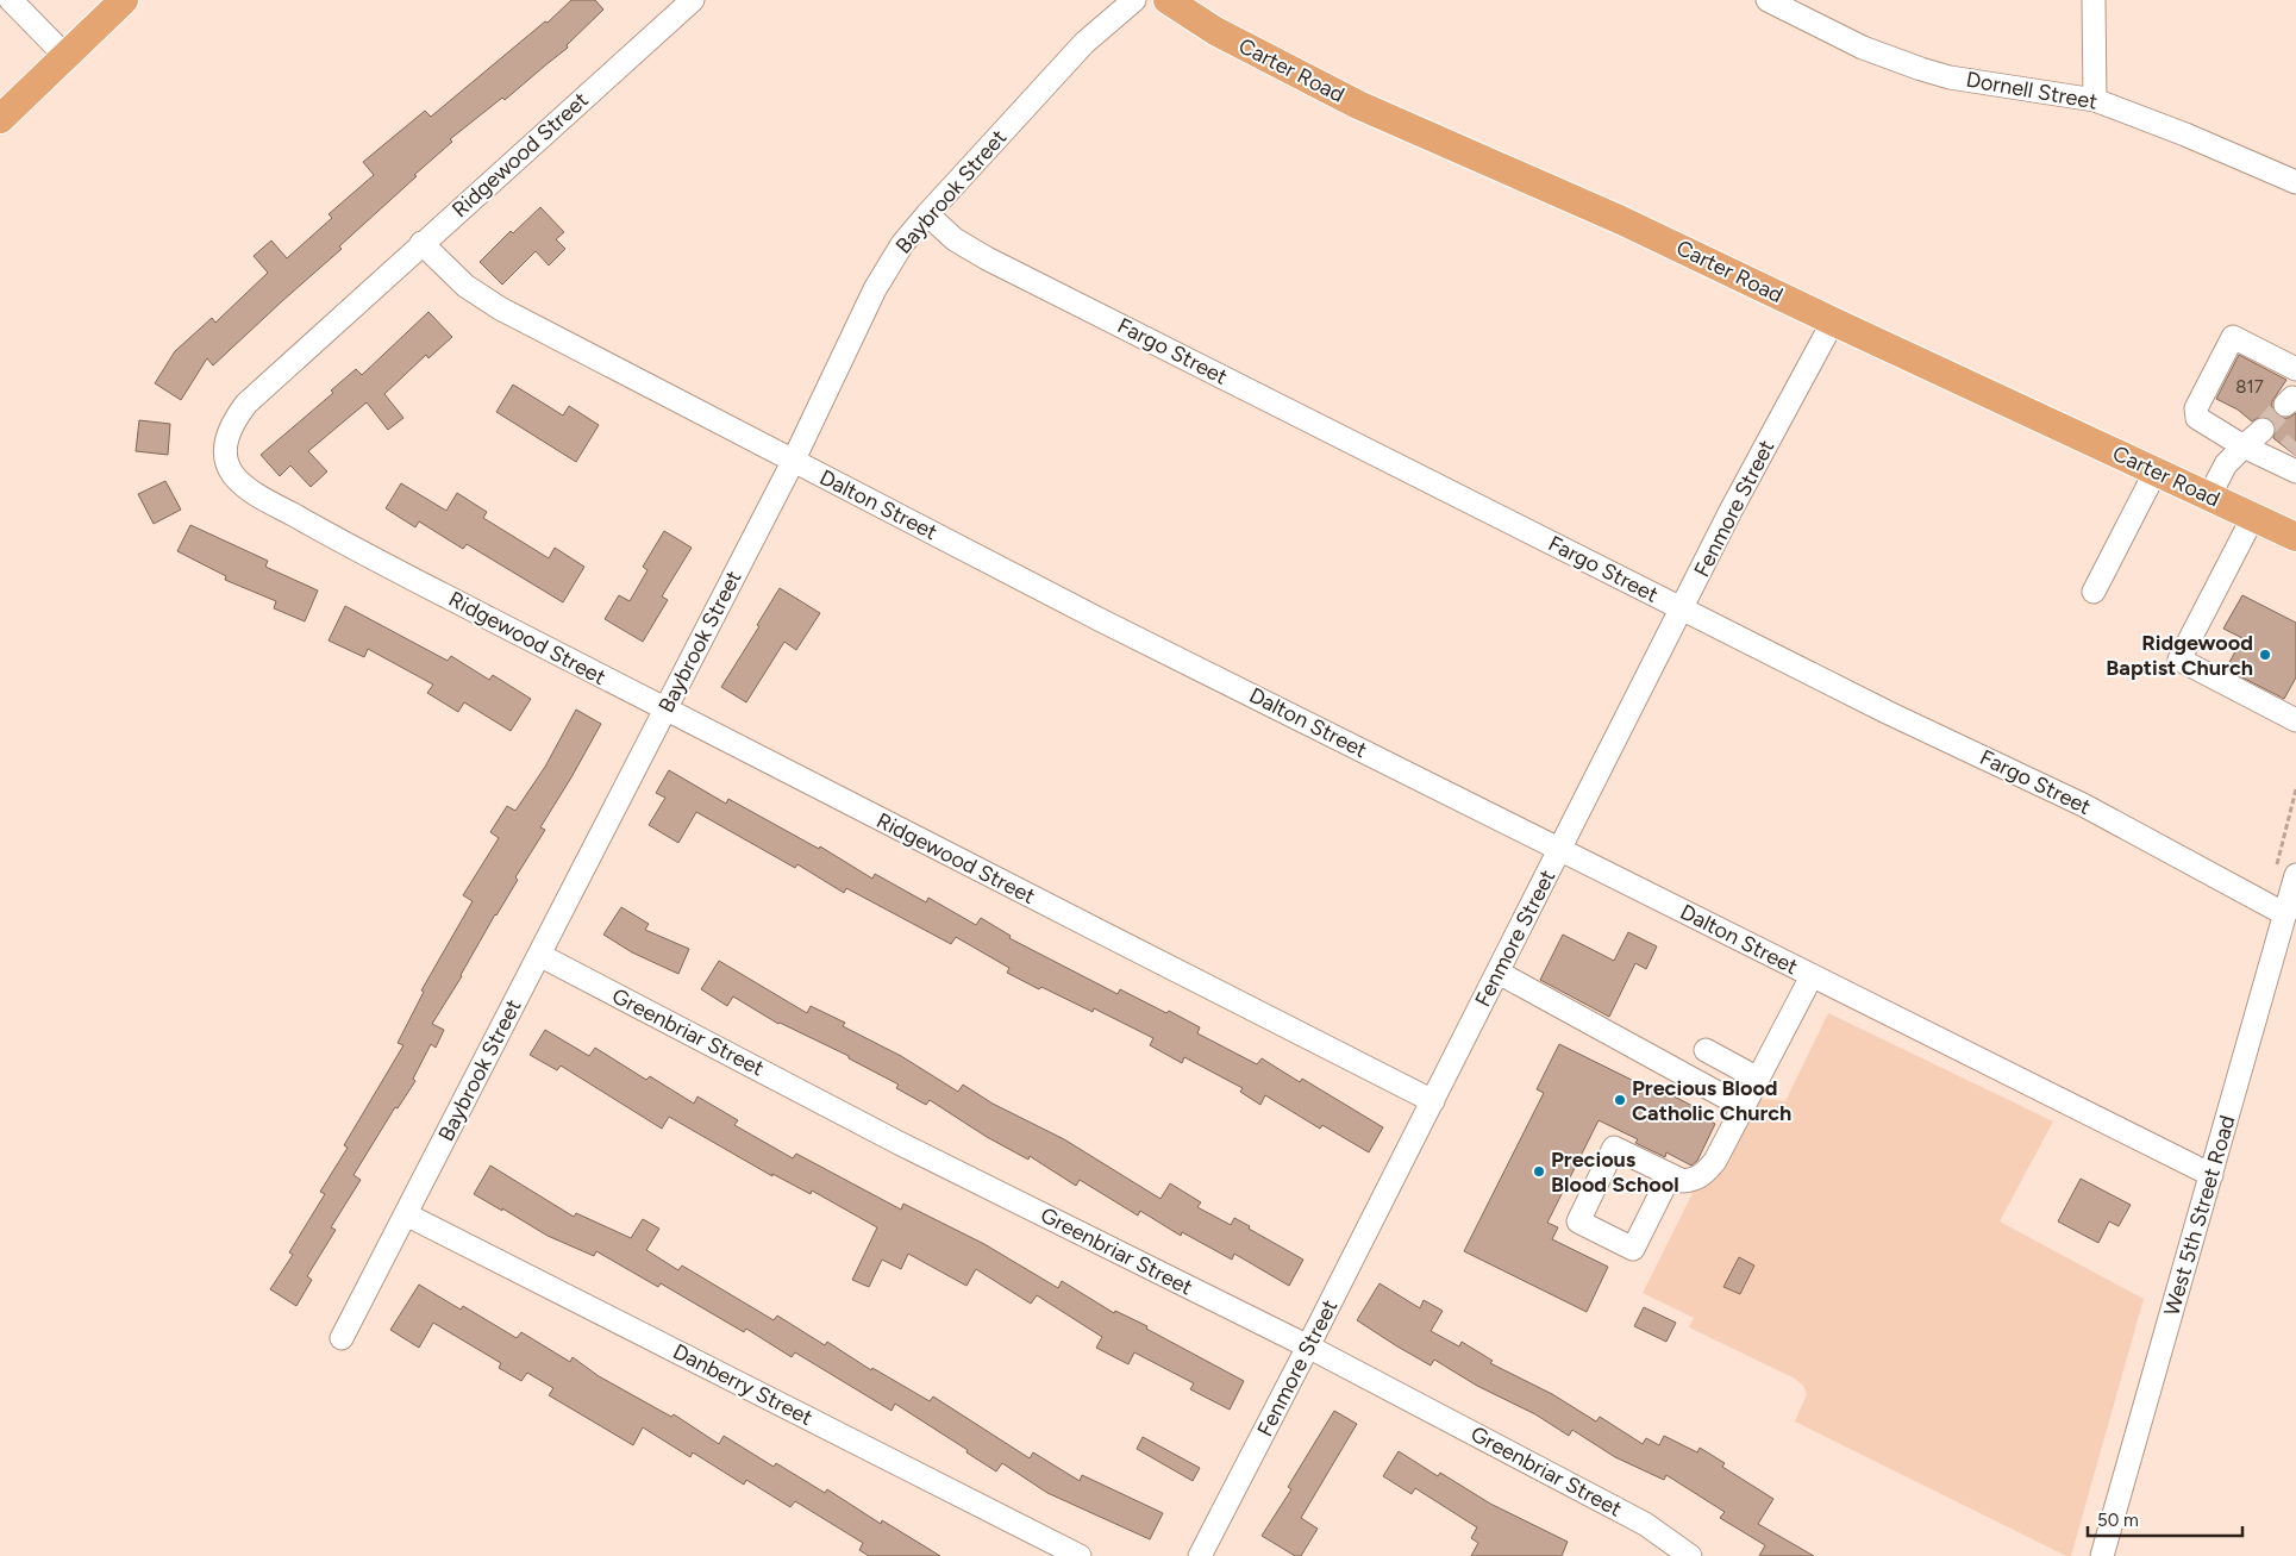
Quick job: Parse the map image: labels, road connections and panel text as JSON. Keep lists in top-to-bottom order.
{
  "streets": {
    "main road": ["Carter Road"],
    "street": [
      "Dornell Street",
      "Ridgewood Street",
      "Baybrook Street",
      "Fargo Street",
      "Dalton Street",
      "Fenmore Street",
      "Greenbriar Street",
      "West 5th Street Road",
      "Danberry Street"
    ]
  },
  "crossings": [
    ["Carter Road", "Fenmore Street"],
    ["Ridgewood Street", "Baybrook Street"],
    ["Ridgewood Street", "Dalton Street"],
    ["Ridgewood Street", "Fenmore Street"],
    ["Baybrook Street", "Fargo Street"],
    ["Baybrook Street", "Dalton Street"],
    ["Baybrook Street", "Greenbriar Street"],
    ["Baybrook Street", "Danberry Street"],
    ["Fargo Street", "Fenmore Street"],
    ["Fargo Street", "West 5th Street Road"],
    ["Dalton Street", "Fenmore Street"],
    ["Dalton Street", "West 5th Street Road"],
    ["Fenmore Street", "Greenbriar Street"]
  ],
  "places": ["Ridgewood Baptist Church", "Precious Blood Catholic Church", "Precious Blood School"],
  "house_numbers": ["817"],
  "scale_bar": "50 m"
}
